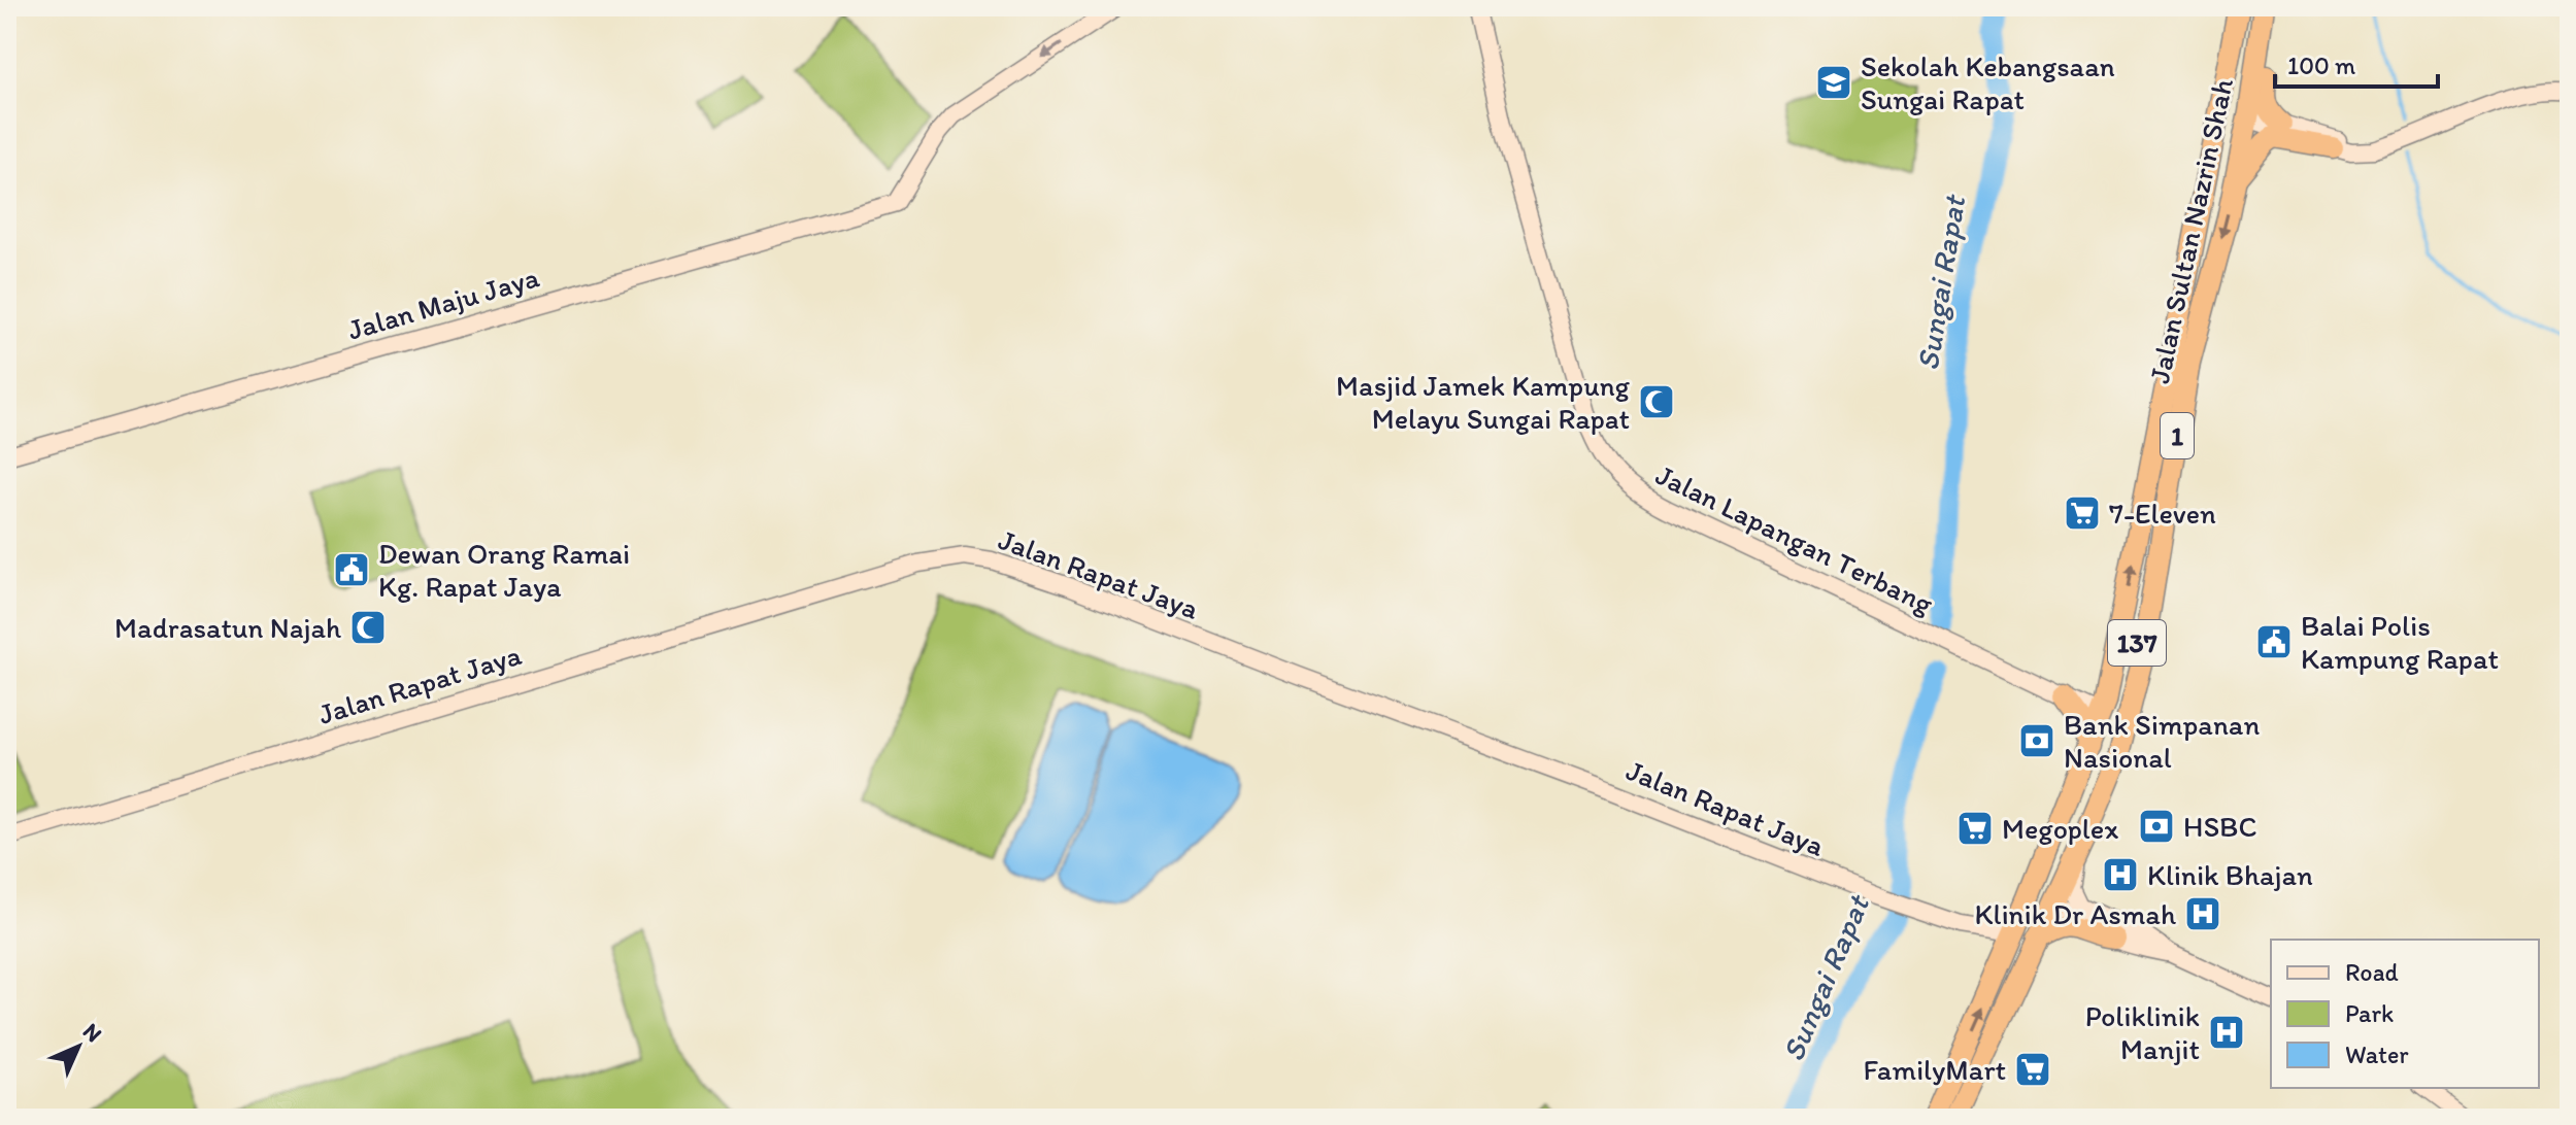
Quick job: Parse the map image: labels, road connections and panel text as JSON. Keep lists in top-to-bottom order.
{
  "streets": {
    "highway": ["Jalan Sultan Nazrin Shah", "1", "137"],
    "street": ["Jalan Maju Jaya", "Jalan Lapangan Terbang", "Jalan Rapat Jaya"]
  },
  "crossings": [
    ["Jalan Sultan Nazrin Shah", "Jalan Lapangan Terbang"],
    ["Jalan Sultan Nazrin Shah", "Jalan Rapat Jaya"],
    ["Jalan Sultan Nazrin Shah", "137"],
    ["Jalan Lapangan Terbang", "137"]
  ],
  "one_way": ["Jalan Maju Jaya"],
  "water": ["Sungai Rapat"],
  "places": {
    "school or university": ["Sekolah Kebangsaan Sungai Rapat"],
    "mosque": ["Masjid Jamek Kampung Melayu Sungai Rapat", "Madrasatun Najah"],
    "supermarket": ["7-Eleven", "Megoplex", "FamilyMart"],
    "public building": ["Dewan Orang Ramai Kg. Rapat Jaya", "Balai Polis Kampung Rapat"],
    "bank": ["Bank Simpanan Nasional", "HSBC"],
    "hospital": ["Klinik Bhajan", "Klinik Dr Asmah", "Poliklinik Manjit"]
  },
  "legend": ["Road", "Park", "Water"],
  "scale_bar": "100 m",
  "north": "top right"
}
